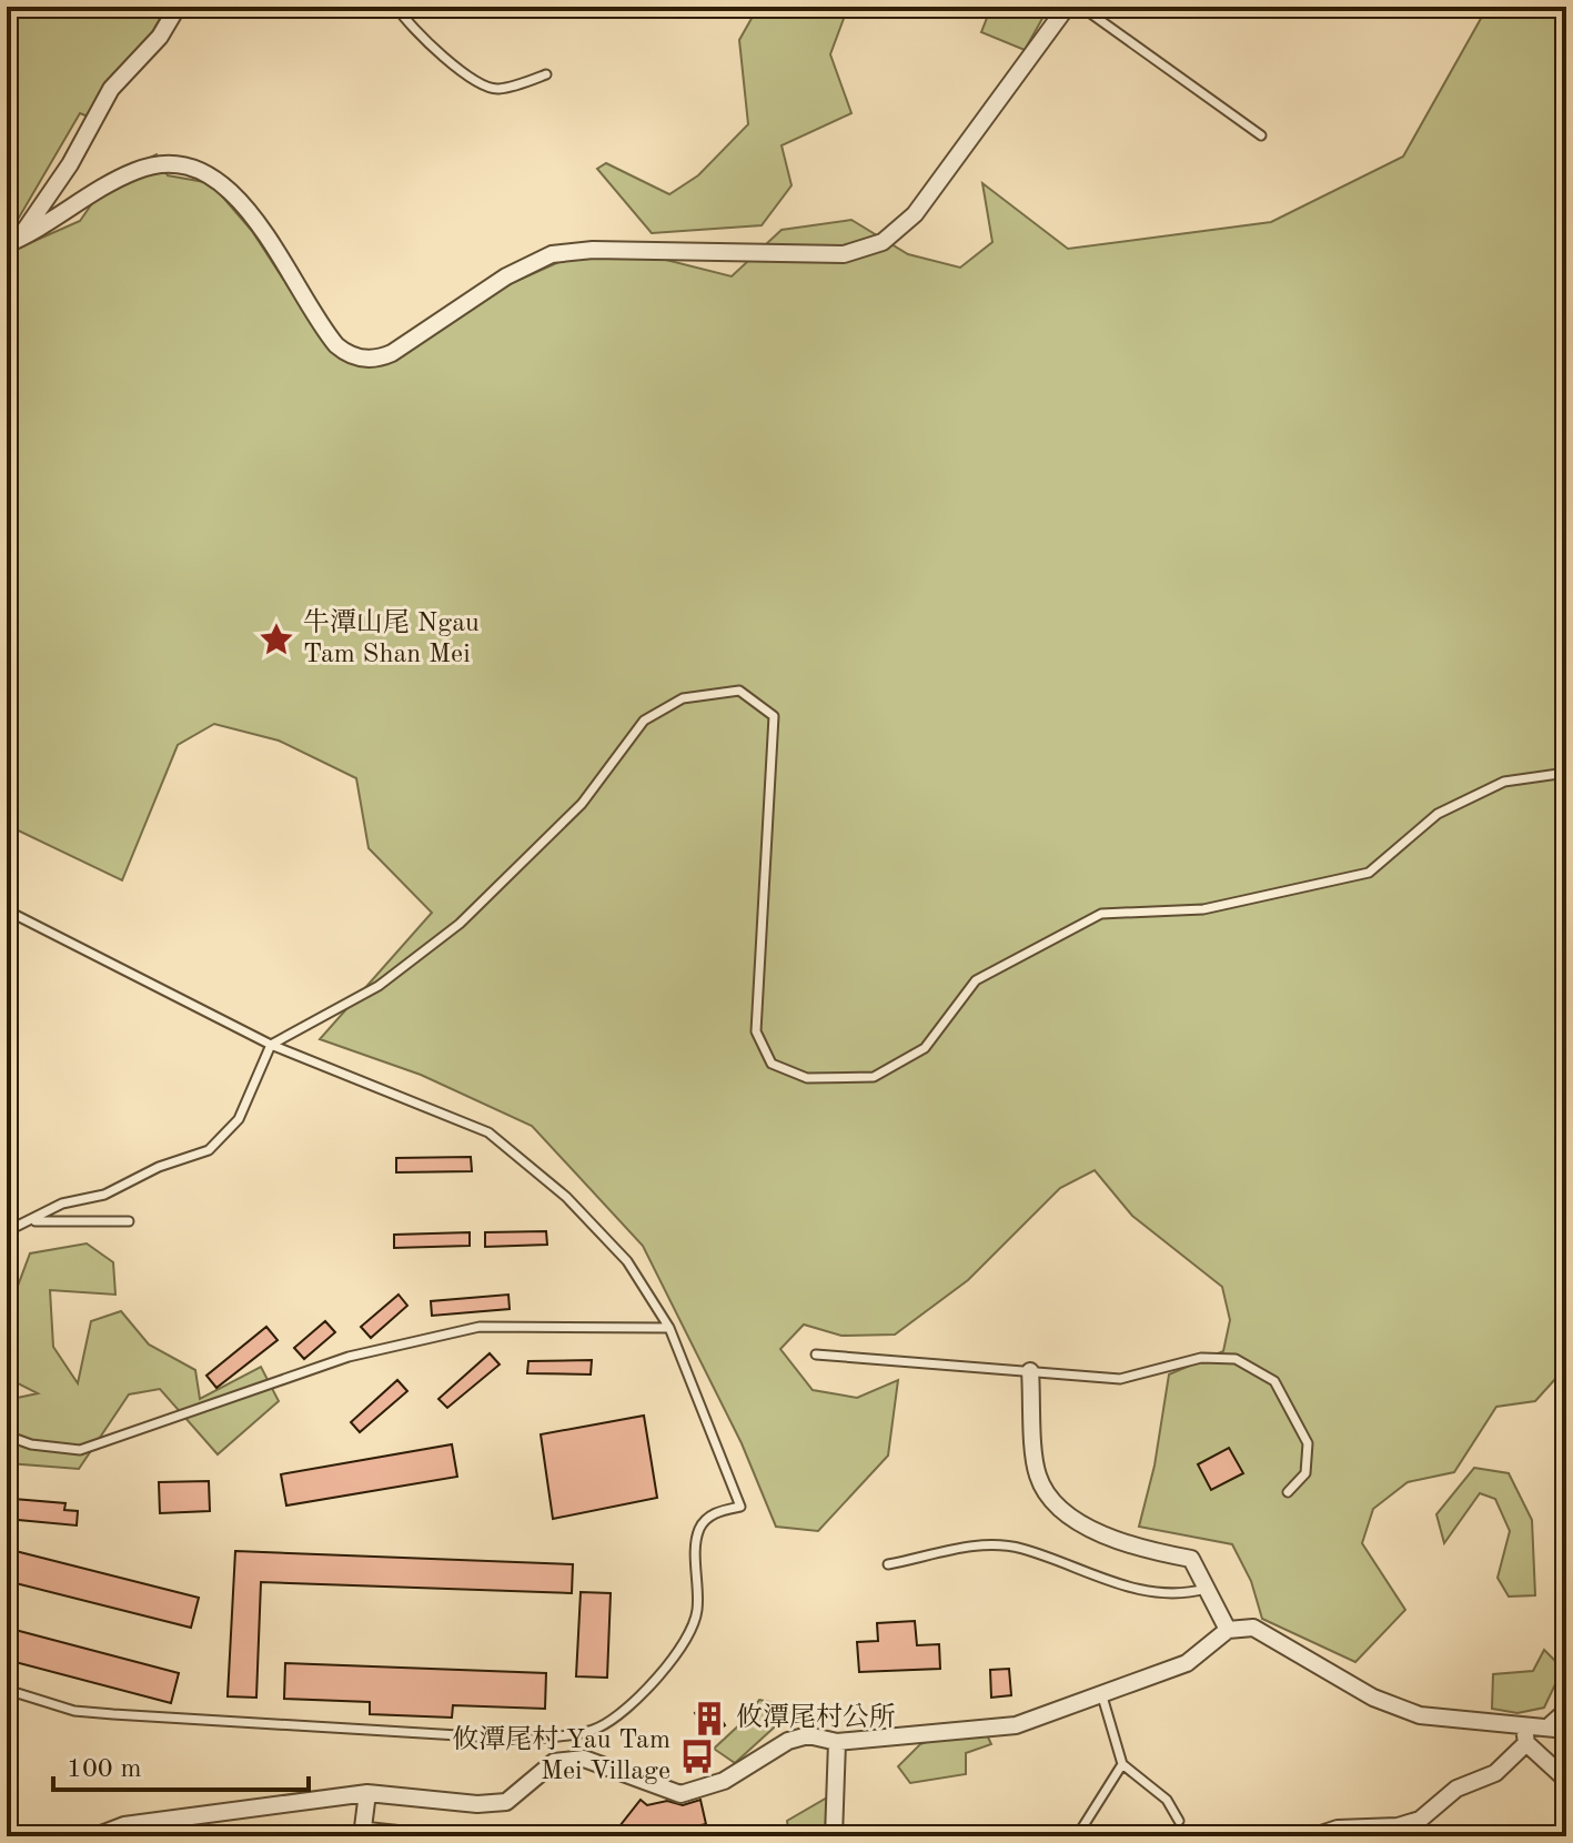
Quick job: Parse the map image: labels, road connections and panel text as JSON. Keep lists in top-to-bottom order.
{
  "places": {
    "place": ["牛潭山尾 Ngau Tam Shan Mei"],
    "building": ["攸潭尾村公所"],
    "bus stop": ["攸潭尾村 Yau Tam Mei Village"]
  },
  "scale_bar": "100 m"
}
